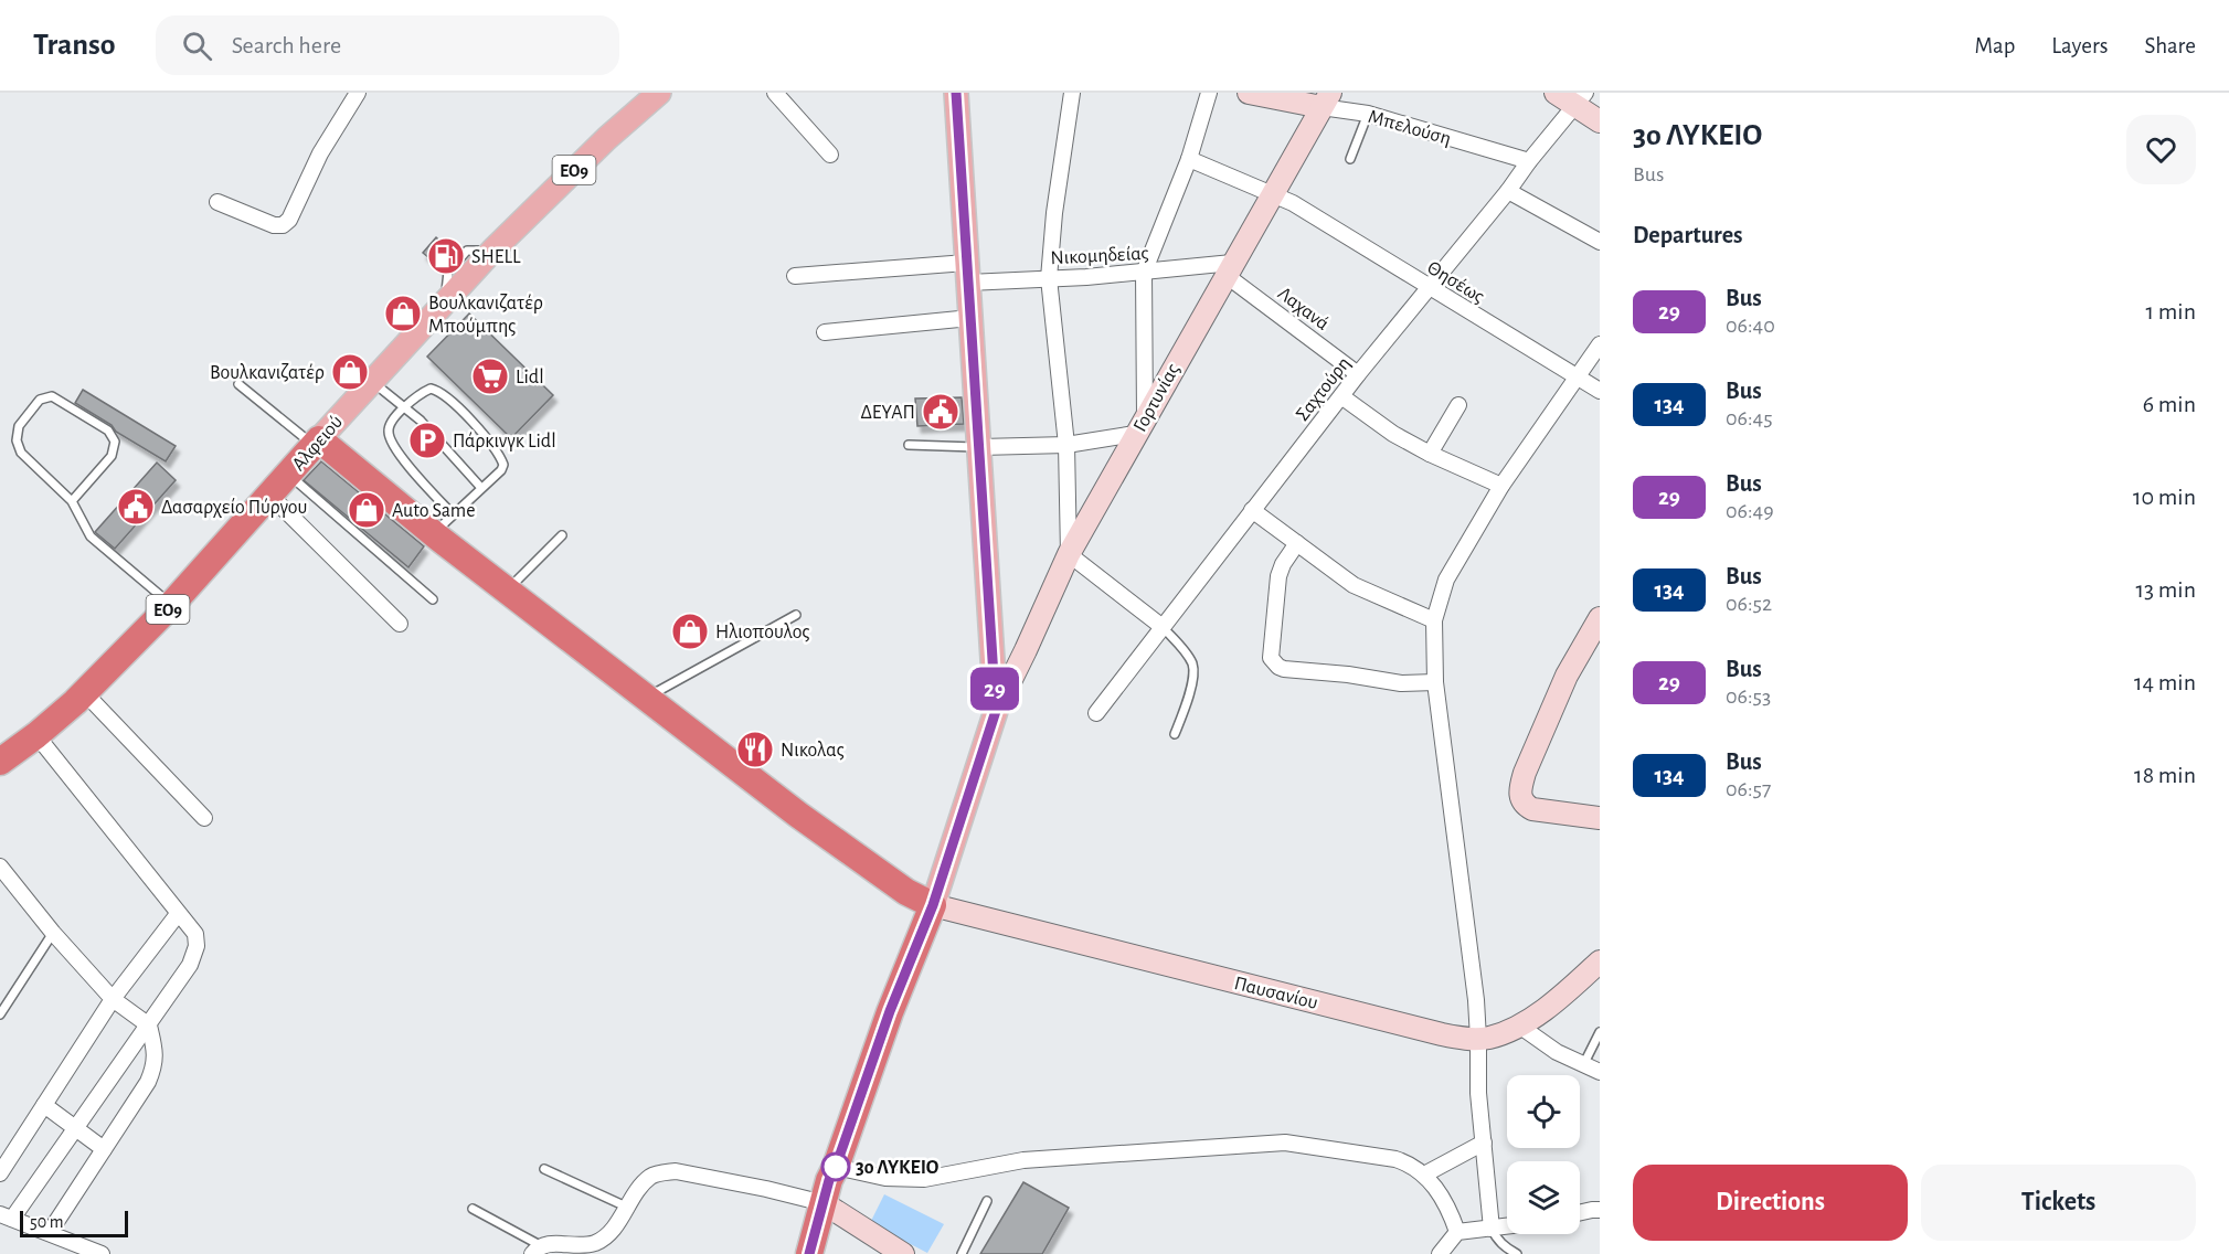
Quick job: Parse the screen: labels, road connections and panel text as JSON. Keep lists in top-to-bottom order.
{
  "streets": {
    "highway": ["ΕΟ9", "Αλφειού"],
    "street": [
      "Μπελούση",
      "Νικομηδείας",
      "Θησέως",
      "Λαχανά",
      "Σαχτούρη",
      "Γορτυνίας",
      "Παυσανίου"
    ]
  },
  "crossings": [
    ["Μπελούση", "Σαχτούρη"],
    ["Μπελούση", "Γορτυνίας"],
    ["Νικομηδείας", "Λαχανά"],
    ["Νικομηδείας", "Γορτυνίας"],
    ["Θησέως", "Σαχτούρη"],
    ["Θησέως", "Γορτυνίας"],
    ["Λαχανά", "Σαχτούρη"],
    ["Λαχανά", "Γορτυνίας"]
  ],
  "places": {
    "fuel station": ["SHELL"],
    "shop": [
      "Βουλκανιζατέρ Μπούμπης",
      "Βουλκανιζατέρ",
      "Auto Same",
      "Ηλιοπουλος"
    ],
    "supermarket": ["Lidl"],
    "public building": ["ΔΕΥΑΠ", "Δασαρχείο Πύργου"],
    "parking": ["Πάρκινγκ Lidl"],
    "restaurant": ["Νικολας"],
    "other": ["3ο ΛΥΚΕΙΟ"]
  },
  "lines": ["bus line 29"],
  "scale_bar": "50 m",
  "page": {
    "header": "Transo",
    "search": "Search here",
    "nav": ["Map", "Layers", "Share"],
    "on_map": "29",
    "heading": [
      ["3ο ΛΥΚΕΙΟ", "Bus"],
      "Departures"
    ],
    "list": [
      {
        "mark": "29",
        "name": "Bus",
        "note": "06:40",
        "value": "1 min"
      },
      {
        "mark": "134",
        "name": "Bus",
        "note": "06:45",
        "value": "6 min"
      },
      {
        "mark": "29",
        "name": "Bus",
        "note": "06:49",
        "value": "10 min"
      },
      {
        "mark": "134",
        "name": "Bus",
        "note": "06:52",
        "value": "13 min"
      },
      {
        "mark": "29",
        "name": "Bus",
        "note": "06:53",
        "value": "14 min"
      },
      {
        "mark": "134",
        "name": "Bus",
        "note": "06:57",
        "value": "18 min"
      }
    ],
    "buttons": ["Directions", "Tickets"],
    "scale": "50 m"
  }
}
